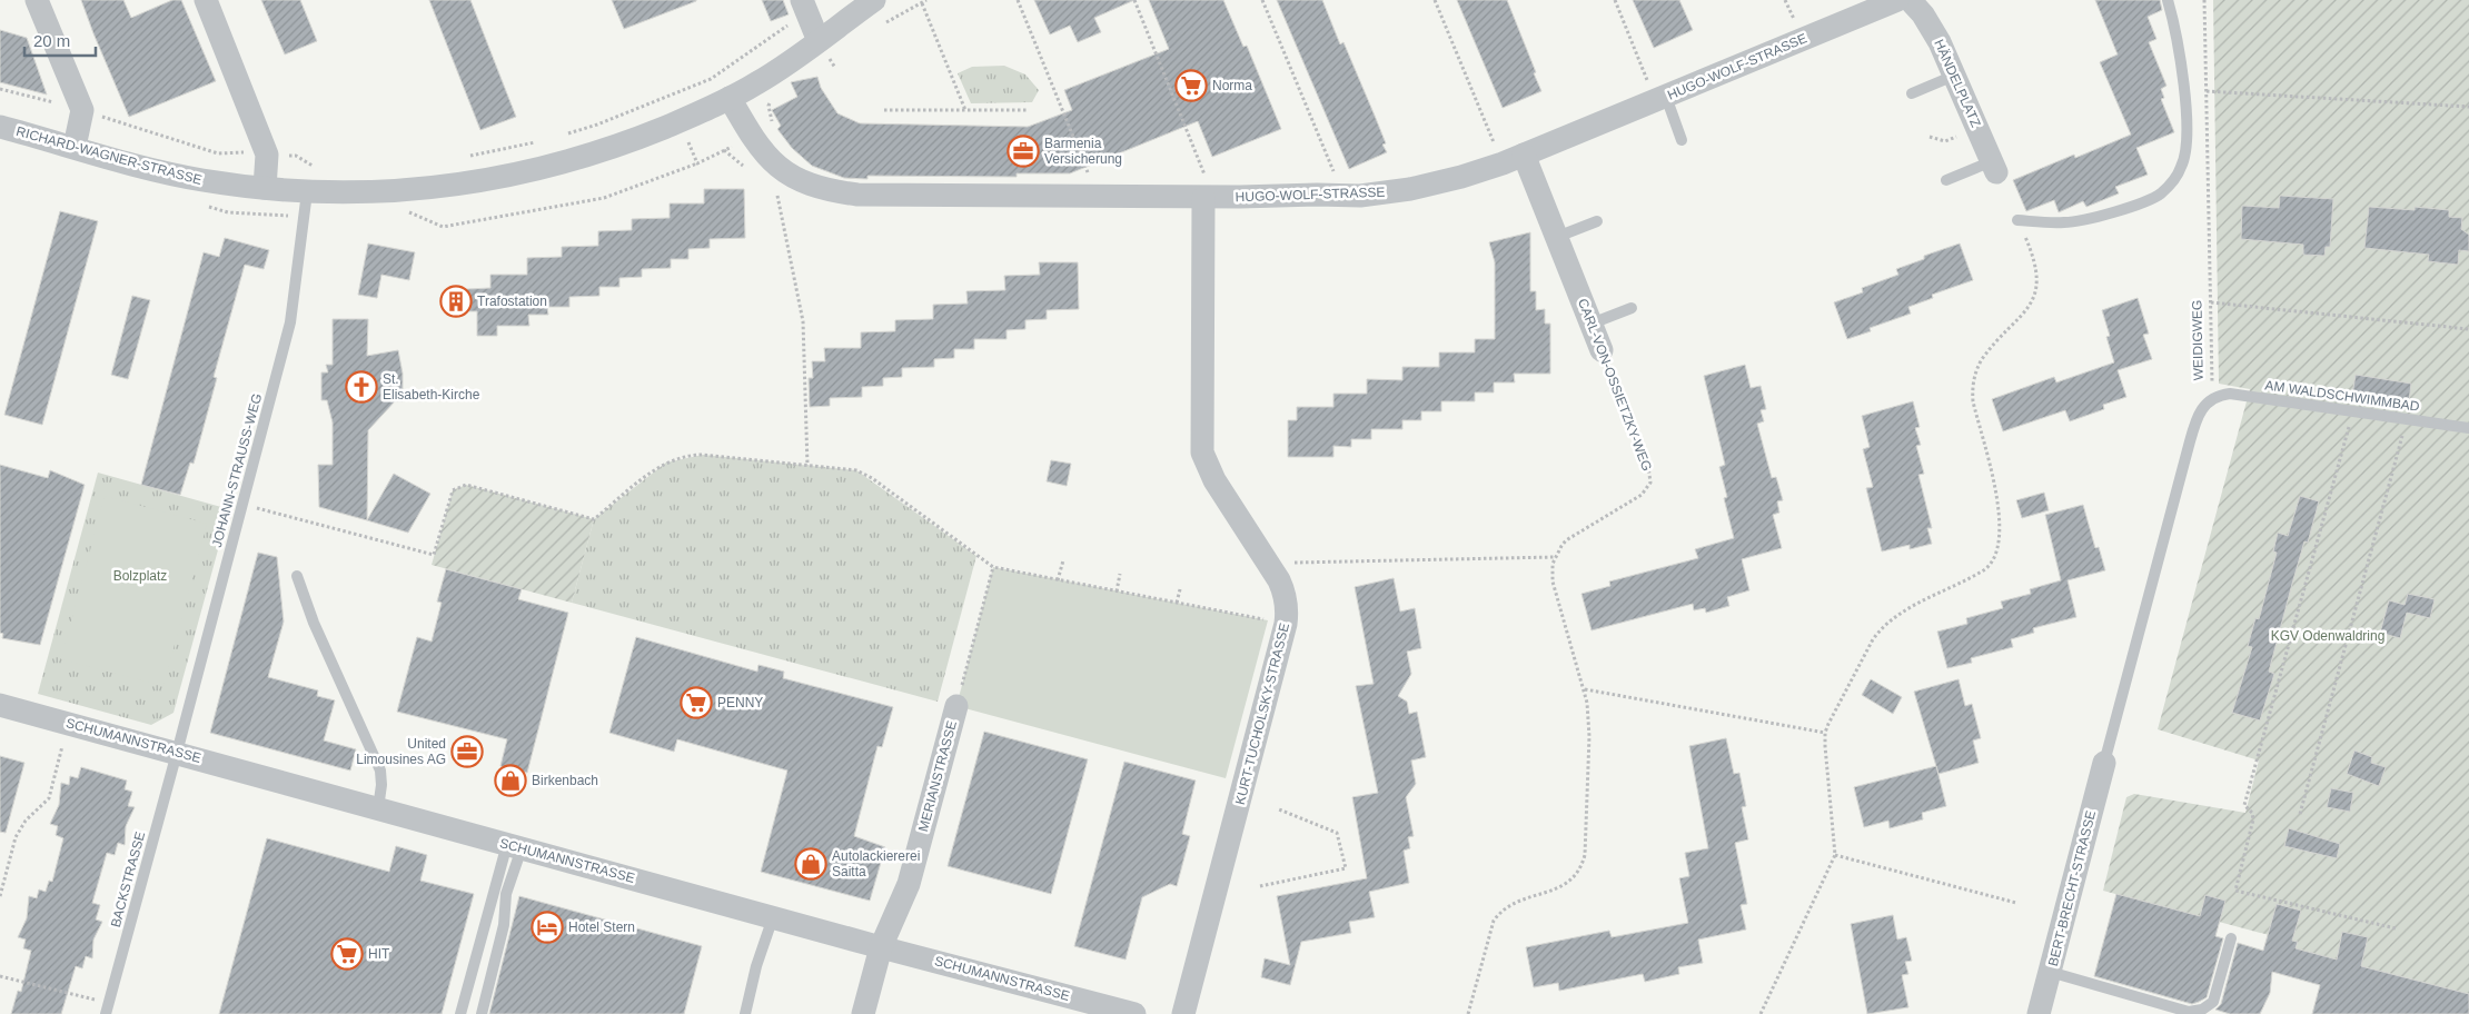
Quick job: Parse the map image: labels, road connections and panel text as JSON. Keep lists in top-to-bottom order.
{
  "streets": {
    "street": [
      "HUGO-WOLF-STRASSE",
      "HÄNDELPLATZ",
      "RICHARD-WAGNER-STRASSE",
      "CARL-VON-OSSIETZKY-WEG",
      "KURT-TUCHOLSKY-STRASSE",
      "SCHUMANNSTRASSE",
      "MERIANSTRASSE",
      "BERT-BRECHT-STRASSE"
    ],
    "lane": [
      "WEIDIGWEG",
      "AM WALDSCHWIMMBAD",
      "JOHANN-STRAUSS-WEG",
      "BACKSTRASSE"
    ]
  },
  "crossings": [
    ["HUGO-WOLF-STRASSE", "RICHARD-WAGNER-STRASSE"],
    ["HUGO-WOLF-STRASSE", "CARL-VON-OSSIETZKY-WEG"],
    ["HUGO-WOLF-STRASSE", "KURT-TUCHOLSKY-STRASSE"],
    ["RICHARD-WAGNER-STRASSE", "JOHANN-STRAUSS-WEG"],
    ["WEIDIGWEG", "AM WALDSCHWIMMBAD"],
    ["WEIDIGWEG", "BERT-BRECHT-STRASSE"],
    ["JOHANN-STRAUSS-WEG", "SCHUMANNSTRASSE"],
    ["JOHANN-STRAUSS-WEG", "BACKSTRASSE"],
    ["SCHUMANNSTRASSE", "MERIANSTRASSE"],
    ["SCHUMANNSTRASSE", "BACKSTRASSE"]
  ],
  "parks": ["Bolzplatz", "KGV Odenwaldring"],
  "places": {
    "supermarket": ["Norma", "PENNY", "HIT"],
    "office": ["Barmenia Versicherung", "United Limousines AG"],
    "building": ["Trafostation"],
    "church": ["St. Elisabeth-Kirche"],
    "shop": ["Birkenbach", "Autolackiererei Saitta"],
    "hotel": ["Hotel Stern"]
  },
  "scale_bar": "20 m"
}
